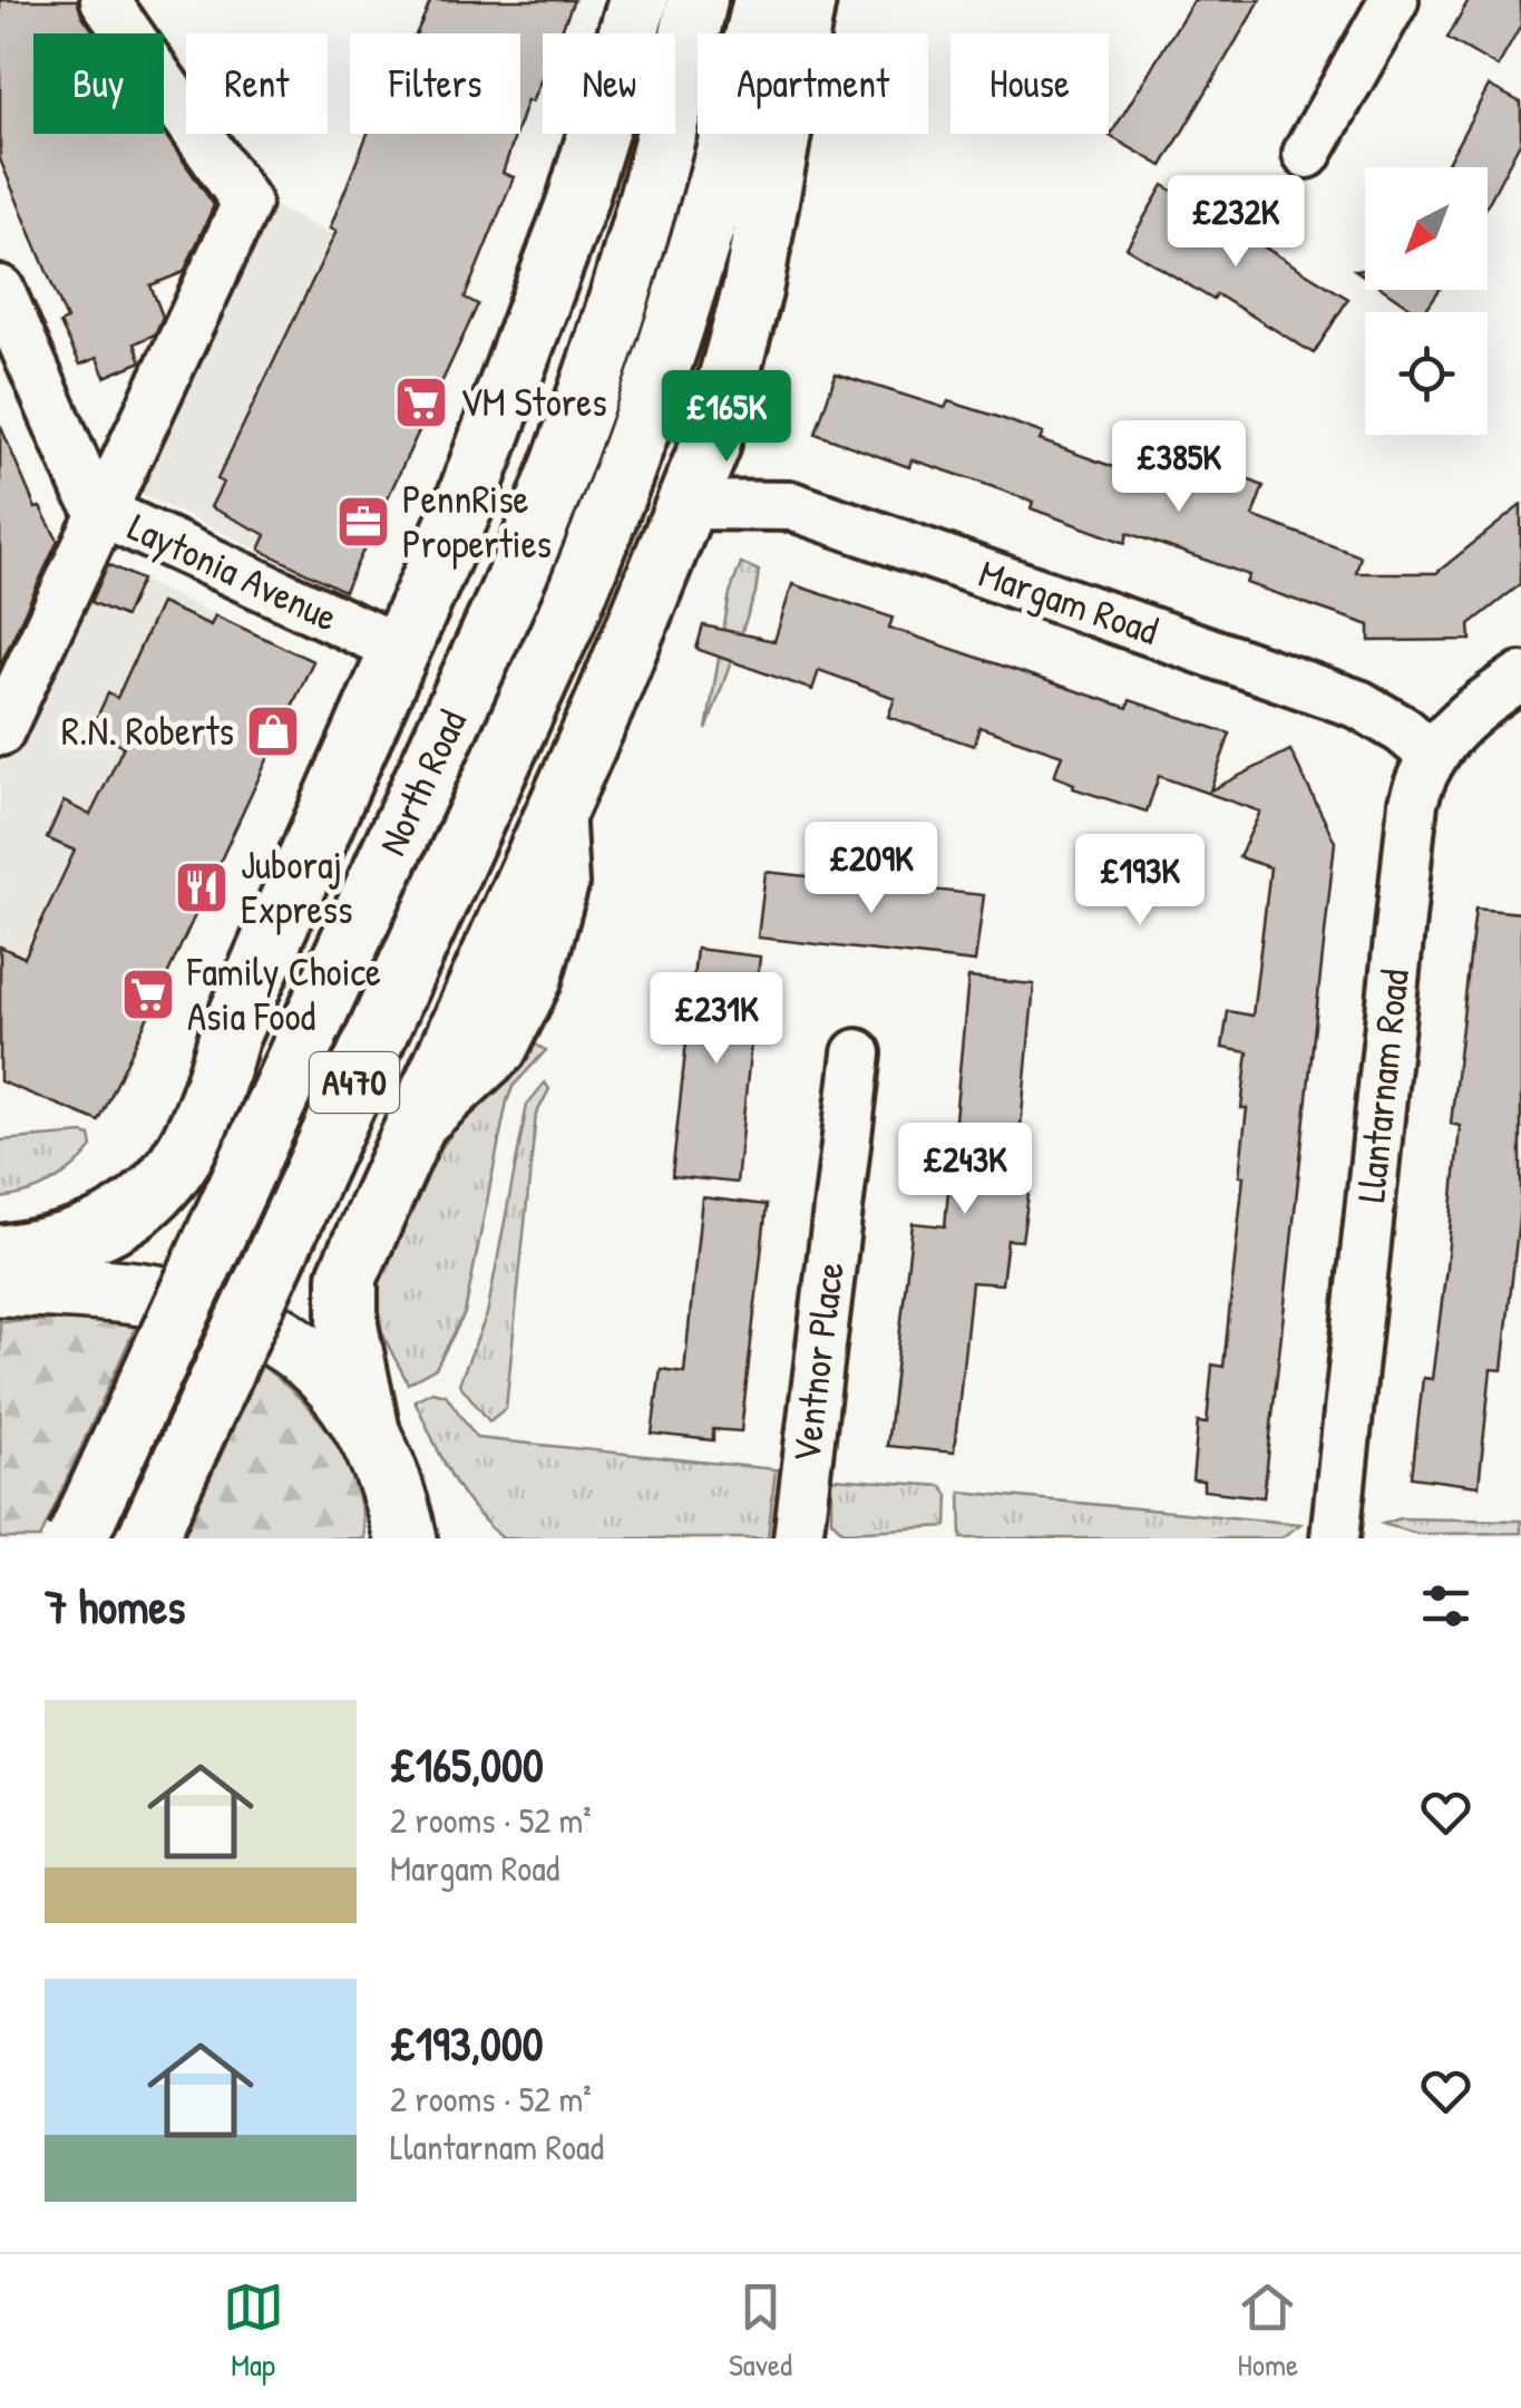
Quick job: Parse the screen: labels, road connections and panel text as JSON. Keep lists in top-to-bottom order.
{
  "streets": {
    "main road": ["North Road", "A470"],
    "street": [
      "Laytonia Avenue",
      "Margam Road",
      "Llantarnam Road",
      "Ventnor Place"
    ]
  },
  "crossings": [
    ["Margam Road", "Llantarnam Road"]
  ],
  "places": {
    "supermarket": ["VM Stores", "Family Choice Asia Food"],
    "office": ["PennRise Properties"],
    "shop": ["R.N. Roberts"],
    "restaurant": ["Juboraj Express"]
  },
  "north": "bottom left",
  "page": {
    "chip": [
      "Buy",
      "Rent",
      "Filters",
      "New",
      "Apartment",
      "House"
    ],
    "price": [
      "£232K",
      "£165K",
      "£385K",
      "£209K",
      "£193K",
      "£231K",
      "£243K"
    ],
    "heading": "7 homes",
    "list": [
      {
        "name": "£165,000",
        "note": "2 rooms · 52 m² · Margam Road"
      },
      {
        "name": "£193,000",
        "note": "2 rooms · 52 m² · Llantarnam Road"
      }
    ],
    "tabs": ["Map", "Saved", "Home"]
  }
}
